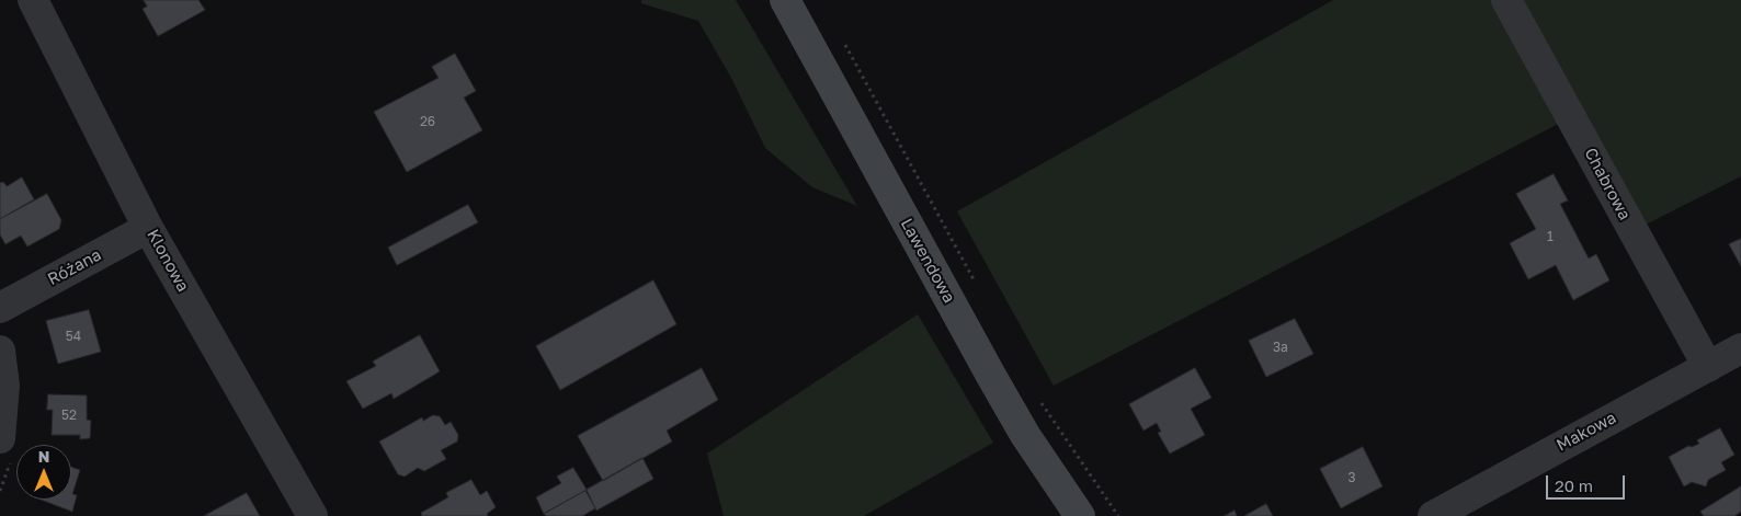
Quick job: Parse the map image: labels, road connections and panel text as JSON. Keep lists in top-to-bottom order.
{
  "streets": {
    "street": [
      "Chabrowa",
      "Klonowa",
      "Lawendowa",
      "Różana",
      "Makowa"
    ]
  },
  "crossings": [
    ["Chabrowa", "Makowa"],
    ["Klonowa", "Różana"]
  ],
  "house_numbers": [
    "26",
    "1",
    "54",
    "3a",
    "52",
    "3"
  ],
  "scale_bar": "20 m",
  "north": "top"
}
